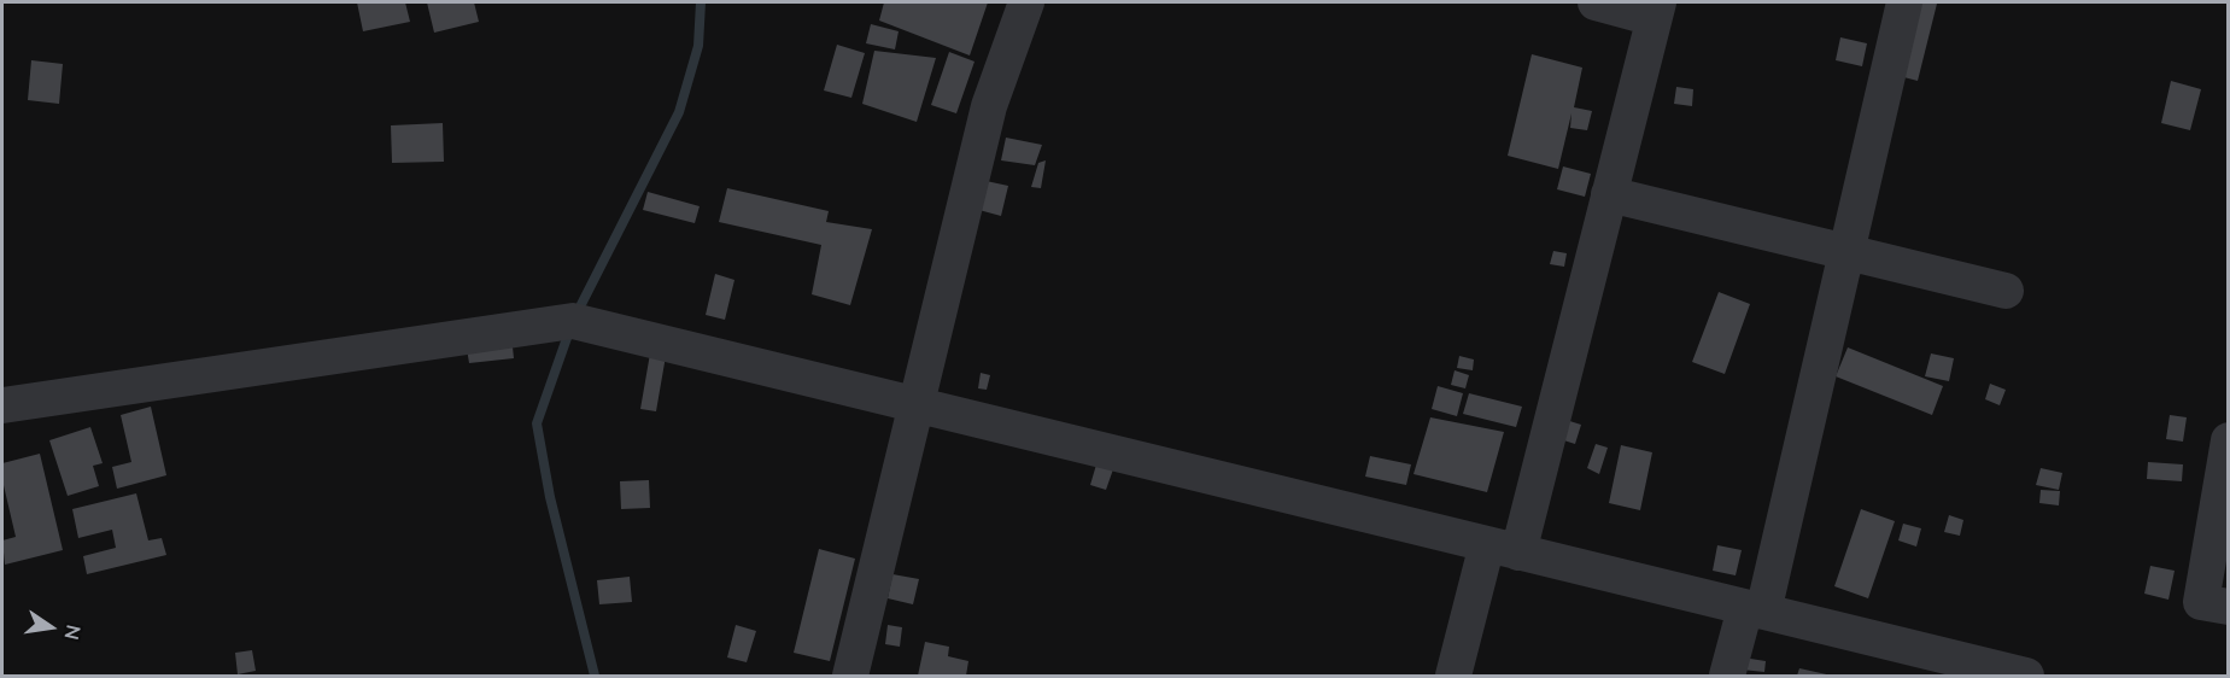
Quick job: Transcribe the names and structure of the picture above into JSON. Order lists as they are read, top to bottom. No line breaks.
{"north":"right"}
